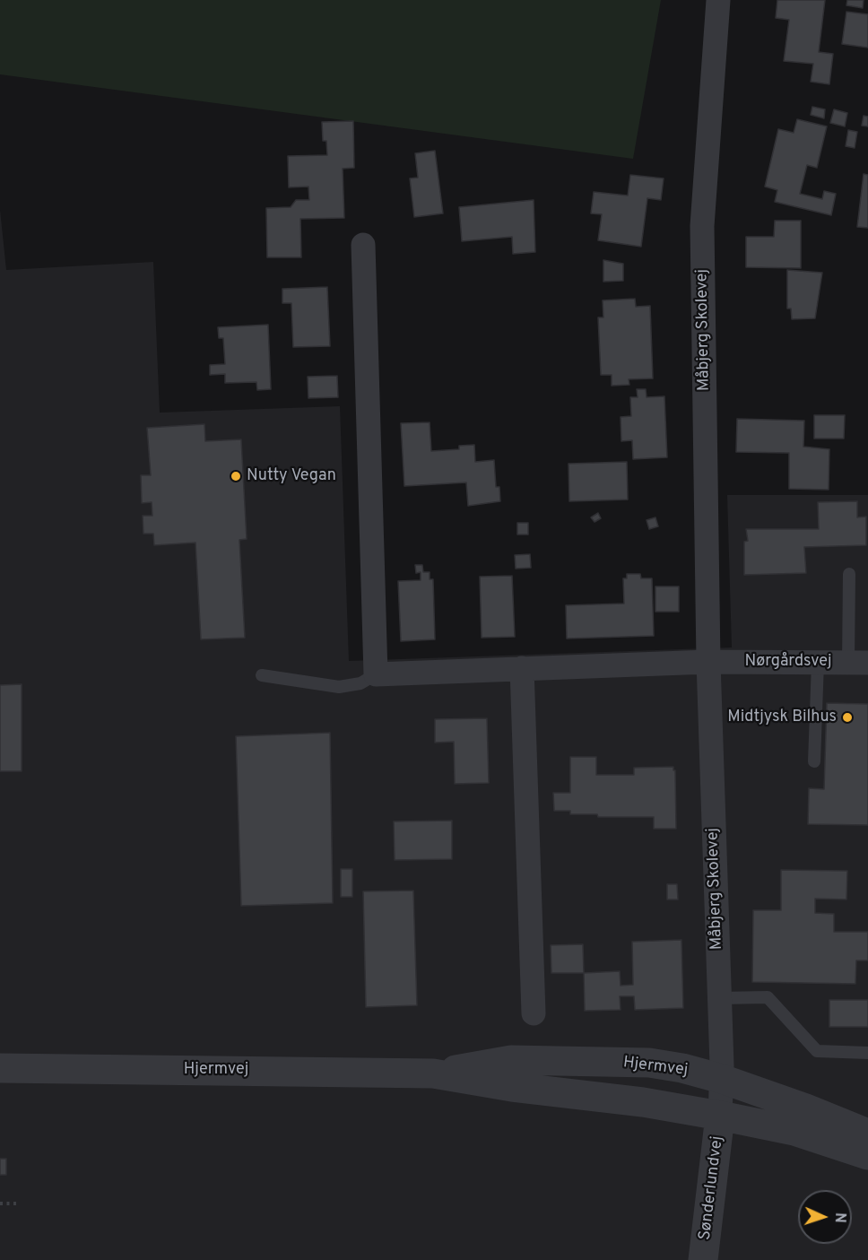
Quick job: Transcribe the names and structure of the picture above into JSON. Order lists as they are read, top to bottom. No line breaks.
{"streets":{"street":["Måbjerg Skolevej","Nørgårdsvej","Hjermvej","Sønderlundvej"]},"crossings":[["Måbjerg Skolevej","Nørgårdsvej"],["Måbjerg Skolevej","Hjermvej"],["Måbjerg Skolevej","Sønderlundvej"],["Hjermvej","Sønderlundvej"]],"places":["Nutty Vegan","Midtjysk Bilhus"],"north":"right"}
